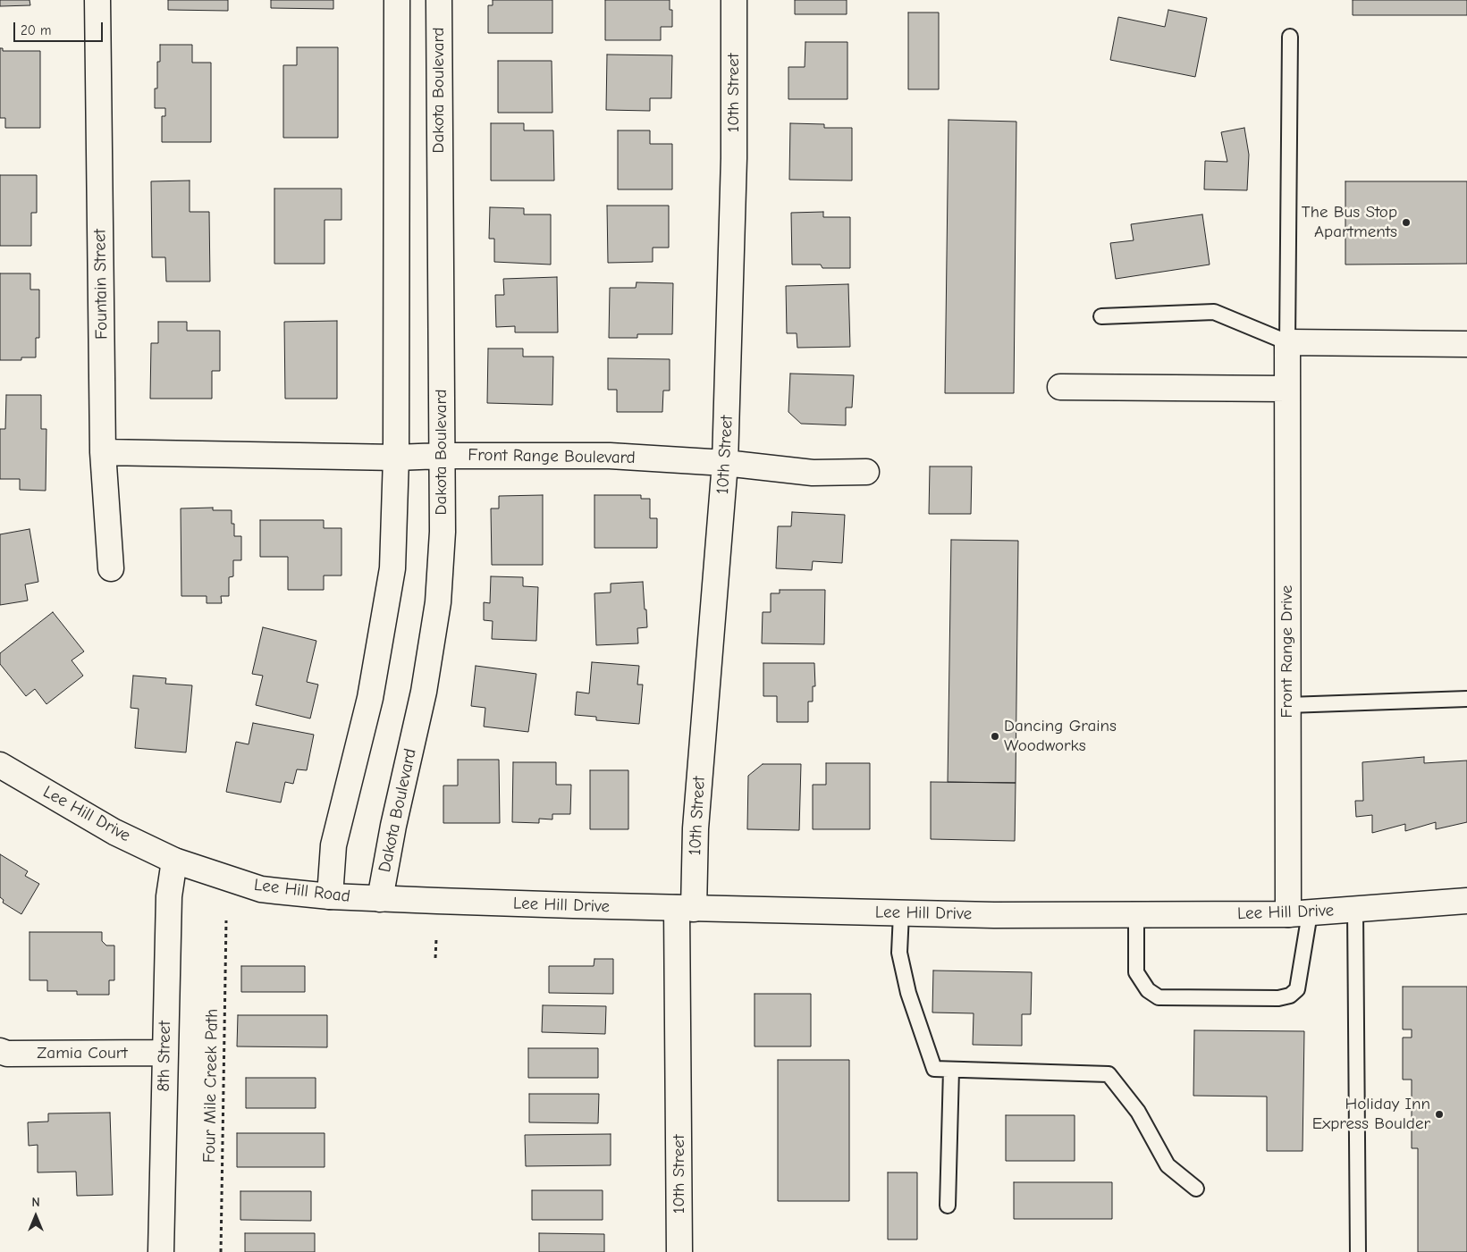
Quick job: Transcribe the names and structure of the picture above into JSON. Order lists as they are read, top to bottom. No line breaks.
{"streets":{"street":["Dakota Boulevard","10th Street","Fountain Street","Front Range Boulevard","Front Range Drive","Lee Hill Drive","Lee Hill Road","Zamia Court","8th Street"],"path":["Four Mile Creek Path"]},"crossings":[["Dakota Boulevard","Front Range Boulevard"],["Dakota Boulevard","Lee Hill Drive"],["Dakota Boulevard","Lee Hill Road"],["10th Street","Front Range Boulevard"],["10th Street","Lee Hill Drive"],["Fountain Street","Front Range Boulevard"],["Front Range Drive","Lee Hill Drive"],["Lee Hill Drive","Lee Hill Road"],["Lee Hill Drive","8th Street"],["Lee Hill Road","8th Street"],["Zamia Court","8th Street"]],"places":["The Bus Stop Apartments","Dancing Grains Woodworks","Holiday Inn Express Boulder"],"scale_bar":"20 m","north":"top"}
